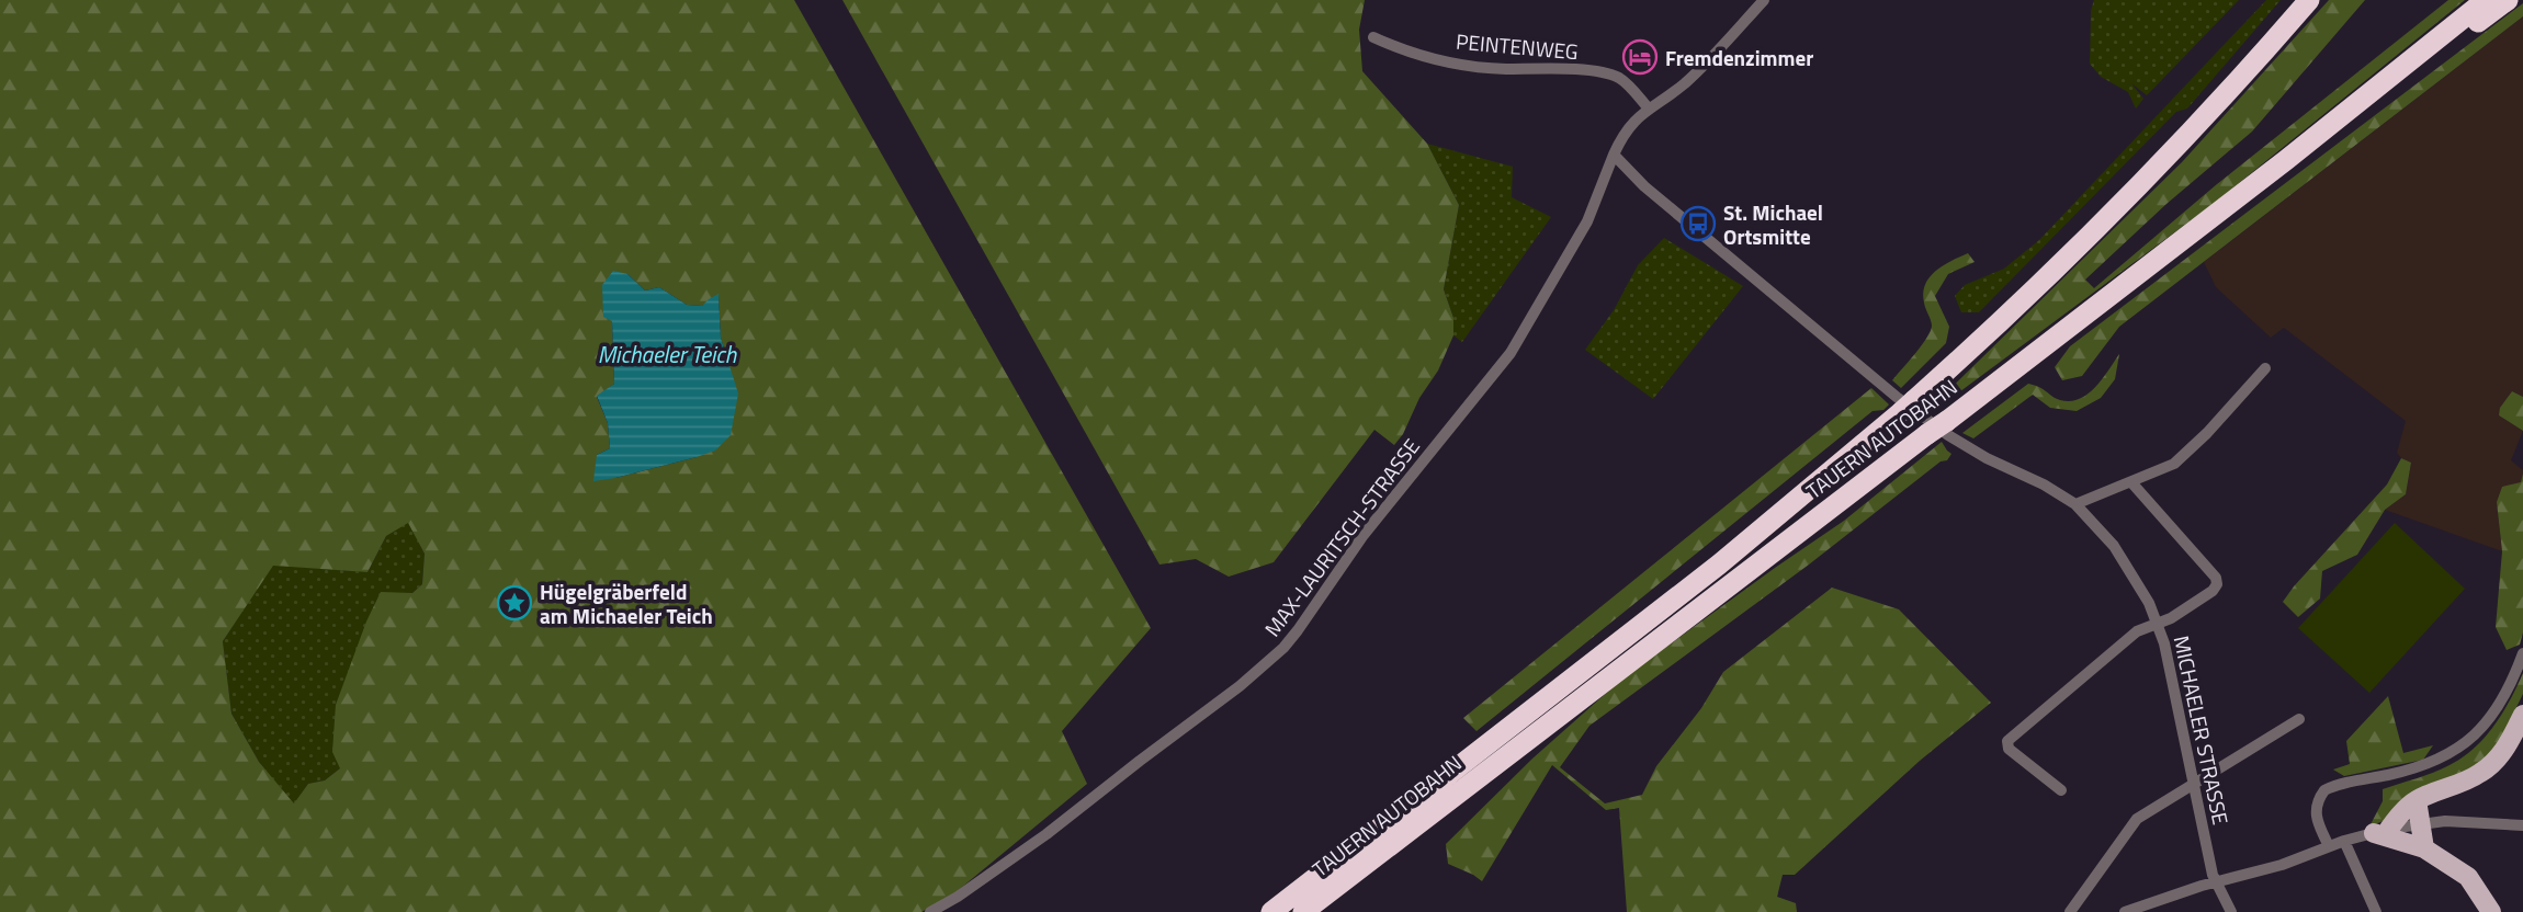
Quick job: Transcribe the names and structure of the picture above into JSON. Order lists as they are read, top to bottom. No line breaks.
{"streets":{"highway":["TAUERN AUTOBAHN"],"street":["PEINTENWEG","MAX-LAURITSCH-STRASSE","MICHAELER STRASSE"]},"crossings":[["MAX-LAURITSCH-STRASSE","MICHAELER STRASSE"]],"water":["Michaeler Teich"],"places":{"hotel":["Fremdenzimmer"],"bus stop":["St. Michael Ortsmitte"],"place":["Hügelgräberfeld am Michaeler Teich"]}}
